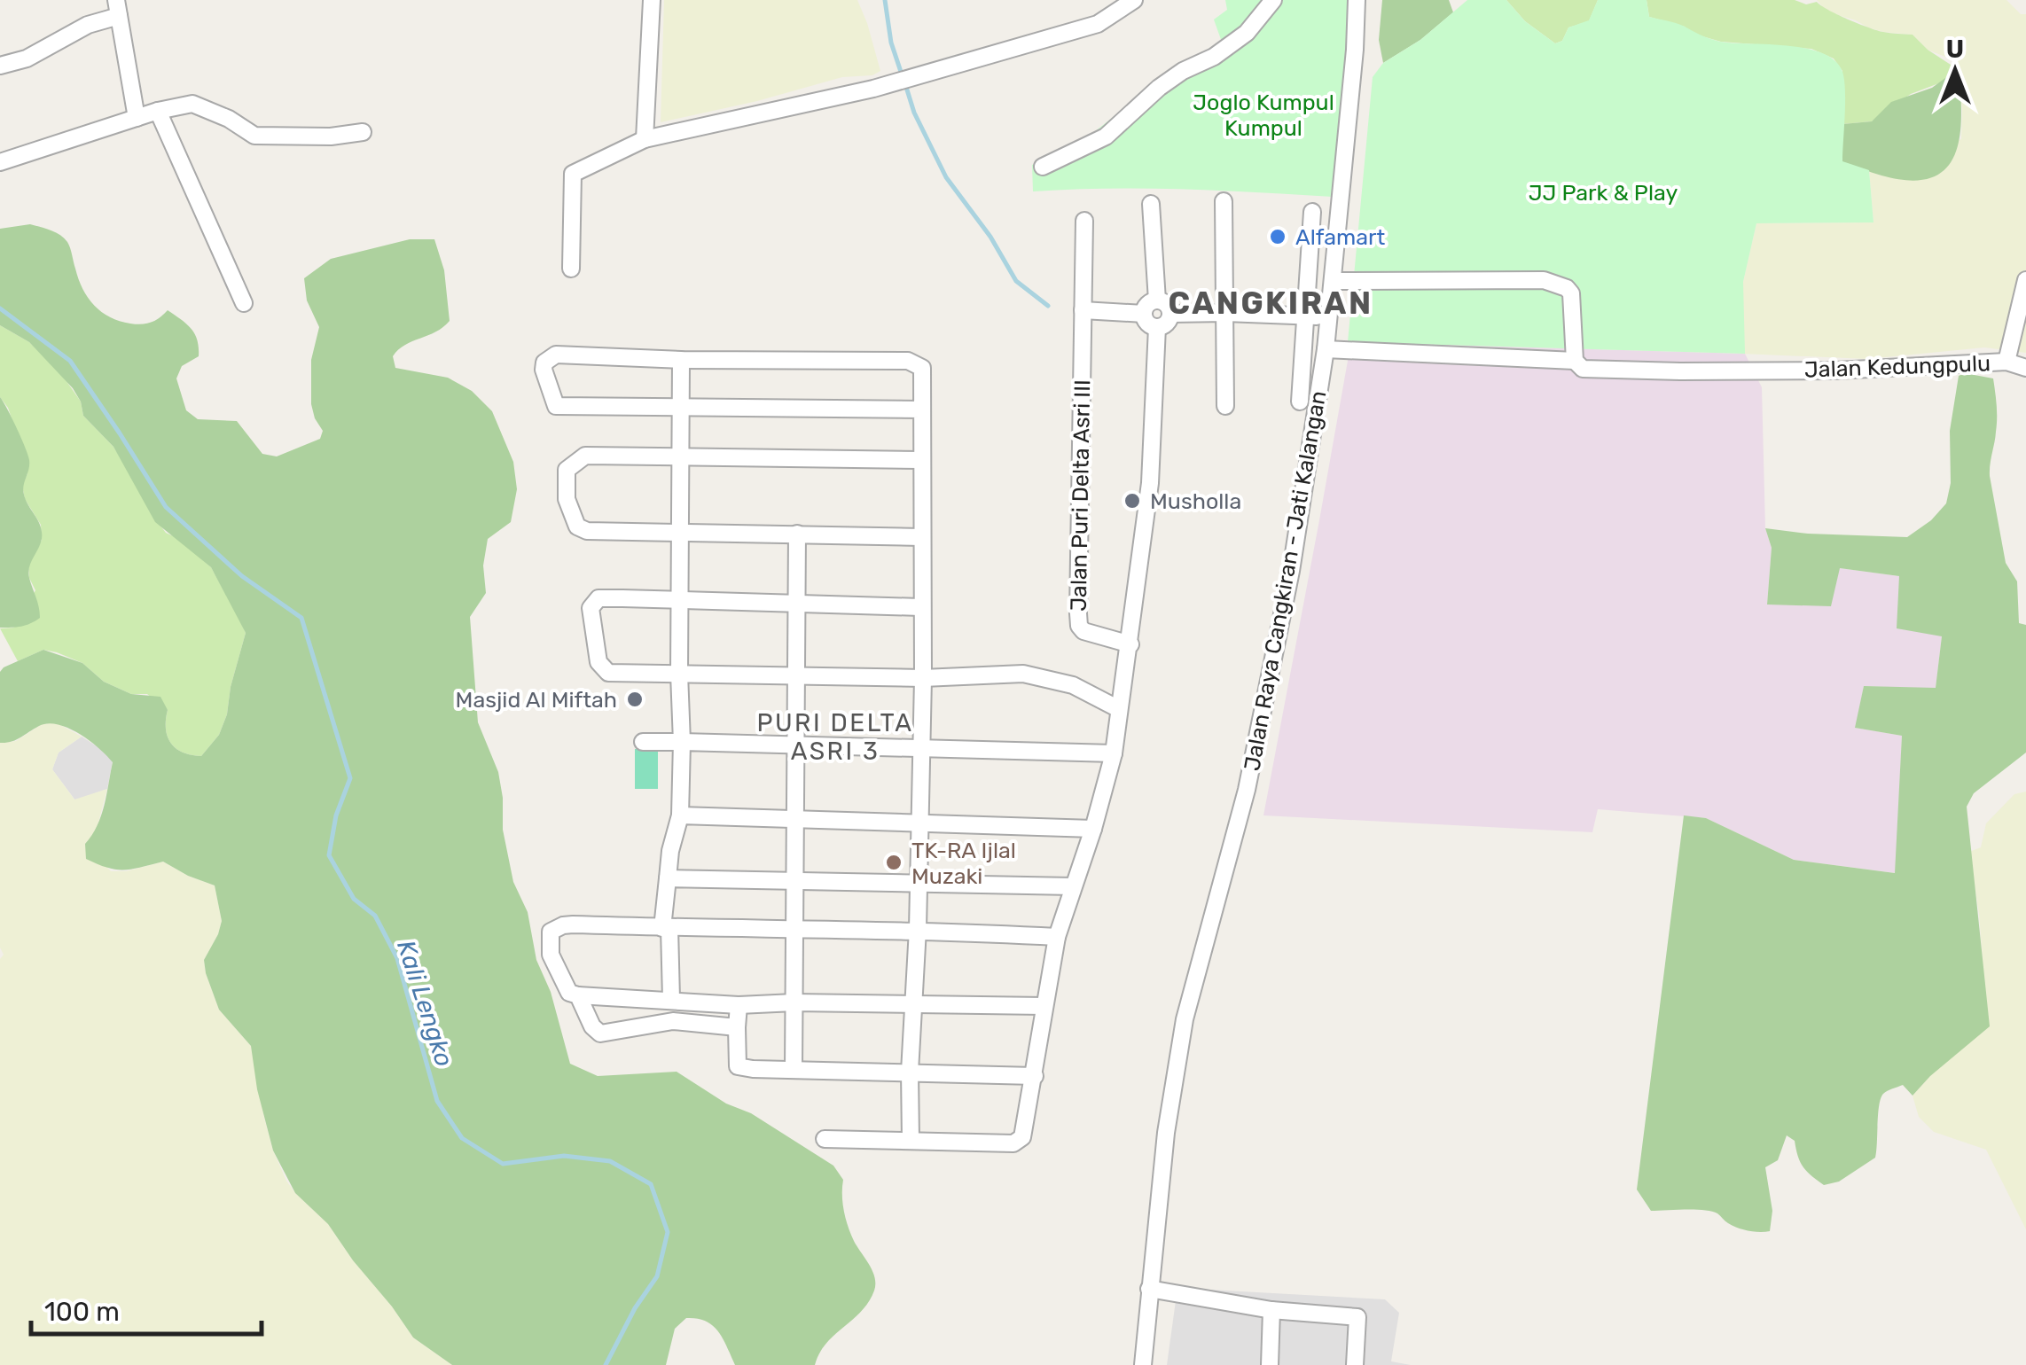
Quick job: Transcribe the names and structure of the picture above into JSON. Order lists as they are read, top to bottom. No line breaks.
{"streets":{"street":["Jalan Kedungpulu","Jalan Puri Delta Asri III","Jalan Raya Cangkiran - Jati Kalangan"]},"crossings":[["Jalan Kedungpulu","Jalan Raya Cangkiran - Jati Kalangan"]],"districts":["CANGKIRAN","PURI DELTA ASRI 3"],"water":["Kali Lengko"],"parks":["Joglo Kumpul Kumpul","JJ Park & Play"],"places":["Alfamart","Musholla","Masjid Al Miftah","TK-RA Ijlal Muzaki"],"scale_bar":"100 m","north":"top"}
